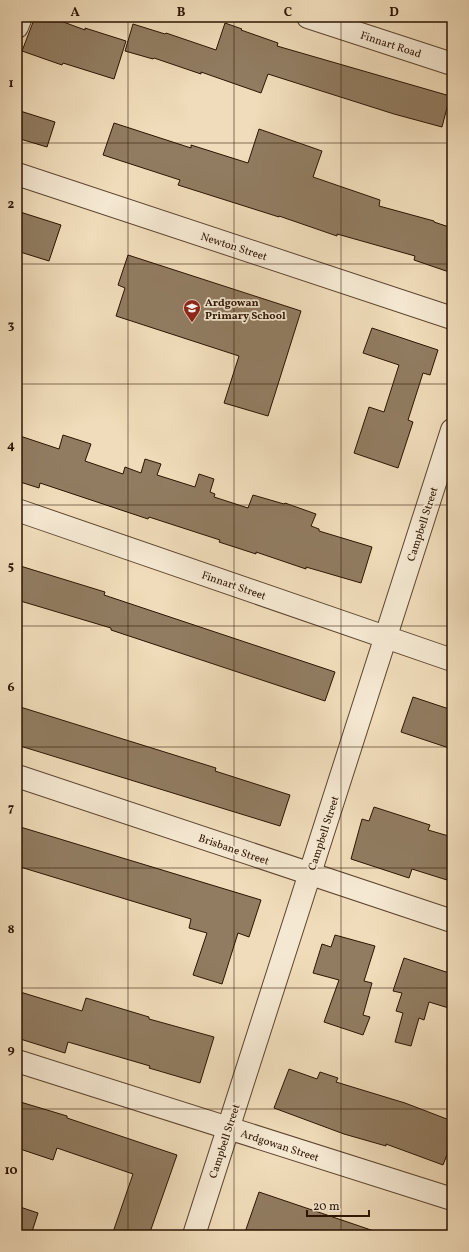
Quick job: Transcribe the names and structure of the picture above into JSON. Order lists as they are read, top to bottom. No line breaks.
{"streets":{"street":["Finnart Road","Newton Street","Campbell Street","Finnart Street","Brisbane Street","Ardgowan Street"]},"crossings":[["Campbell Street","Finnart Street"],["Campbell Street","Brisbane Street"],["Campbell Street","Ardgowan Street"]],"places":{"school or university":["Ardgowan Primary School"]},"scale_bar":"20 m","grid":{"columns":["A","B","C","D"],"rows":["1","2","3","4","5","6","7","8","9","10"]}}
